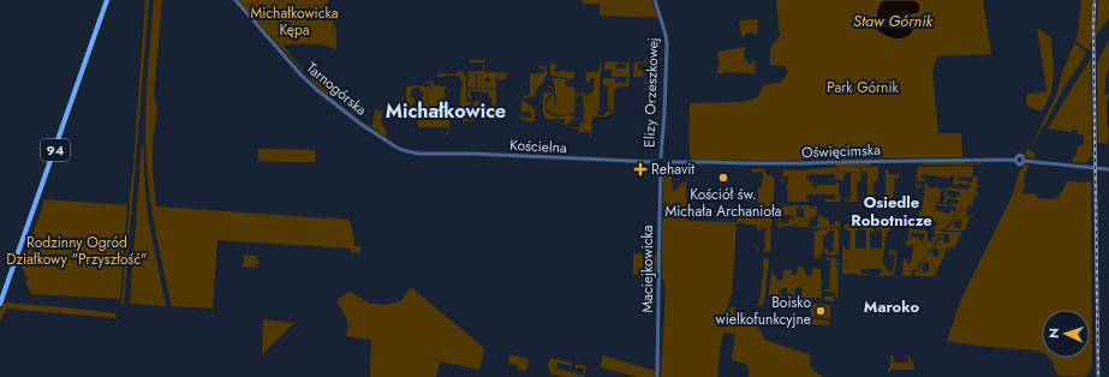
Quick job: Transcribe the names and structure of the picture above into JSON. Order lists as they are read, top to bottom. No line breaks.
{"streets":{"main road":["94"],"street":["Tarnogórska","Elizy Orzeszkowej","Kościelna","Oświęcimska","Maciejkowicka"]},"crossings":[["Tarnogórska","Kościelna"],["Elizy Orzeszkowej","Kościelna"],["Elizy Orzeszkowej","Oświęcimska"],["Elizy Orzeszkowej","Maciejkowicka"],["Kościelna","Oświęcimska"],["Kościelna","Maciejkowicka"],["Oświęcimska","Maciejkowicka"]],"districts":["Michałkowice","Osiedle Robotnicze","Maroko"],"water":["Staw Górnik"],"parks":["Michałkowicka Kępa","Park Górnik","Rodzinny Ogród Działkowy \"Przyszłość\""],"places":{"health":["Rehavit"],"other":["Kościół św. Michała Archanioła","Boisko wielkofunkcyjne"]},"north":"left"}
